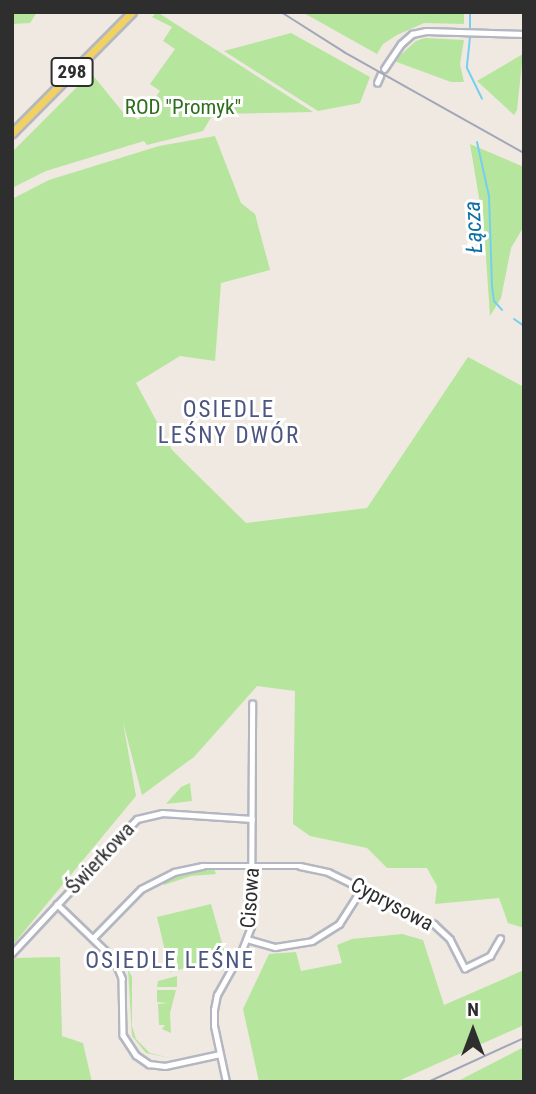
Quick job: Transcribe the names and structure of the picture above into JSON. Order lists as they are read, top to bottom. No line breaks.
{"streets":{"main road":["298"],"street":["Świerkowa","Cisowa","Cyprysowa"]},"crossings":[["Świerkowa","Cisowa"],["Cisowa","Cyprysowa"]],"districts":["OSIEDLE LEŚNY DWÓR","OSIEDLE LEŚNE"],"water":["Łącza"],"parks":["ROD \"Promyk\""],"north":"top"}
